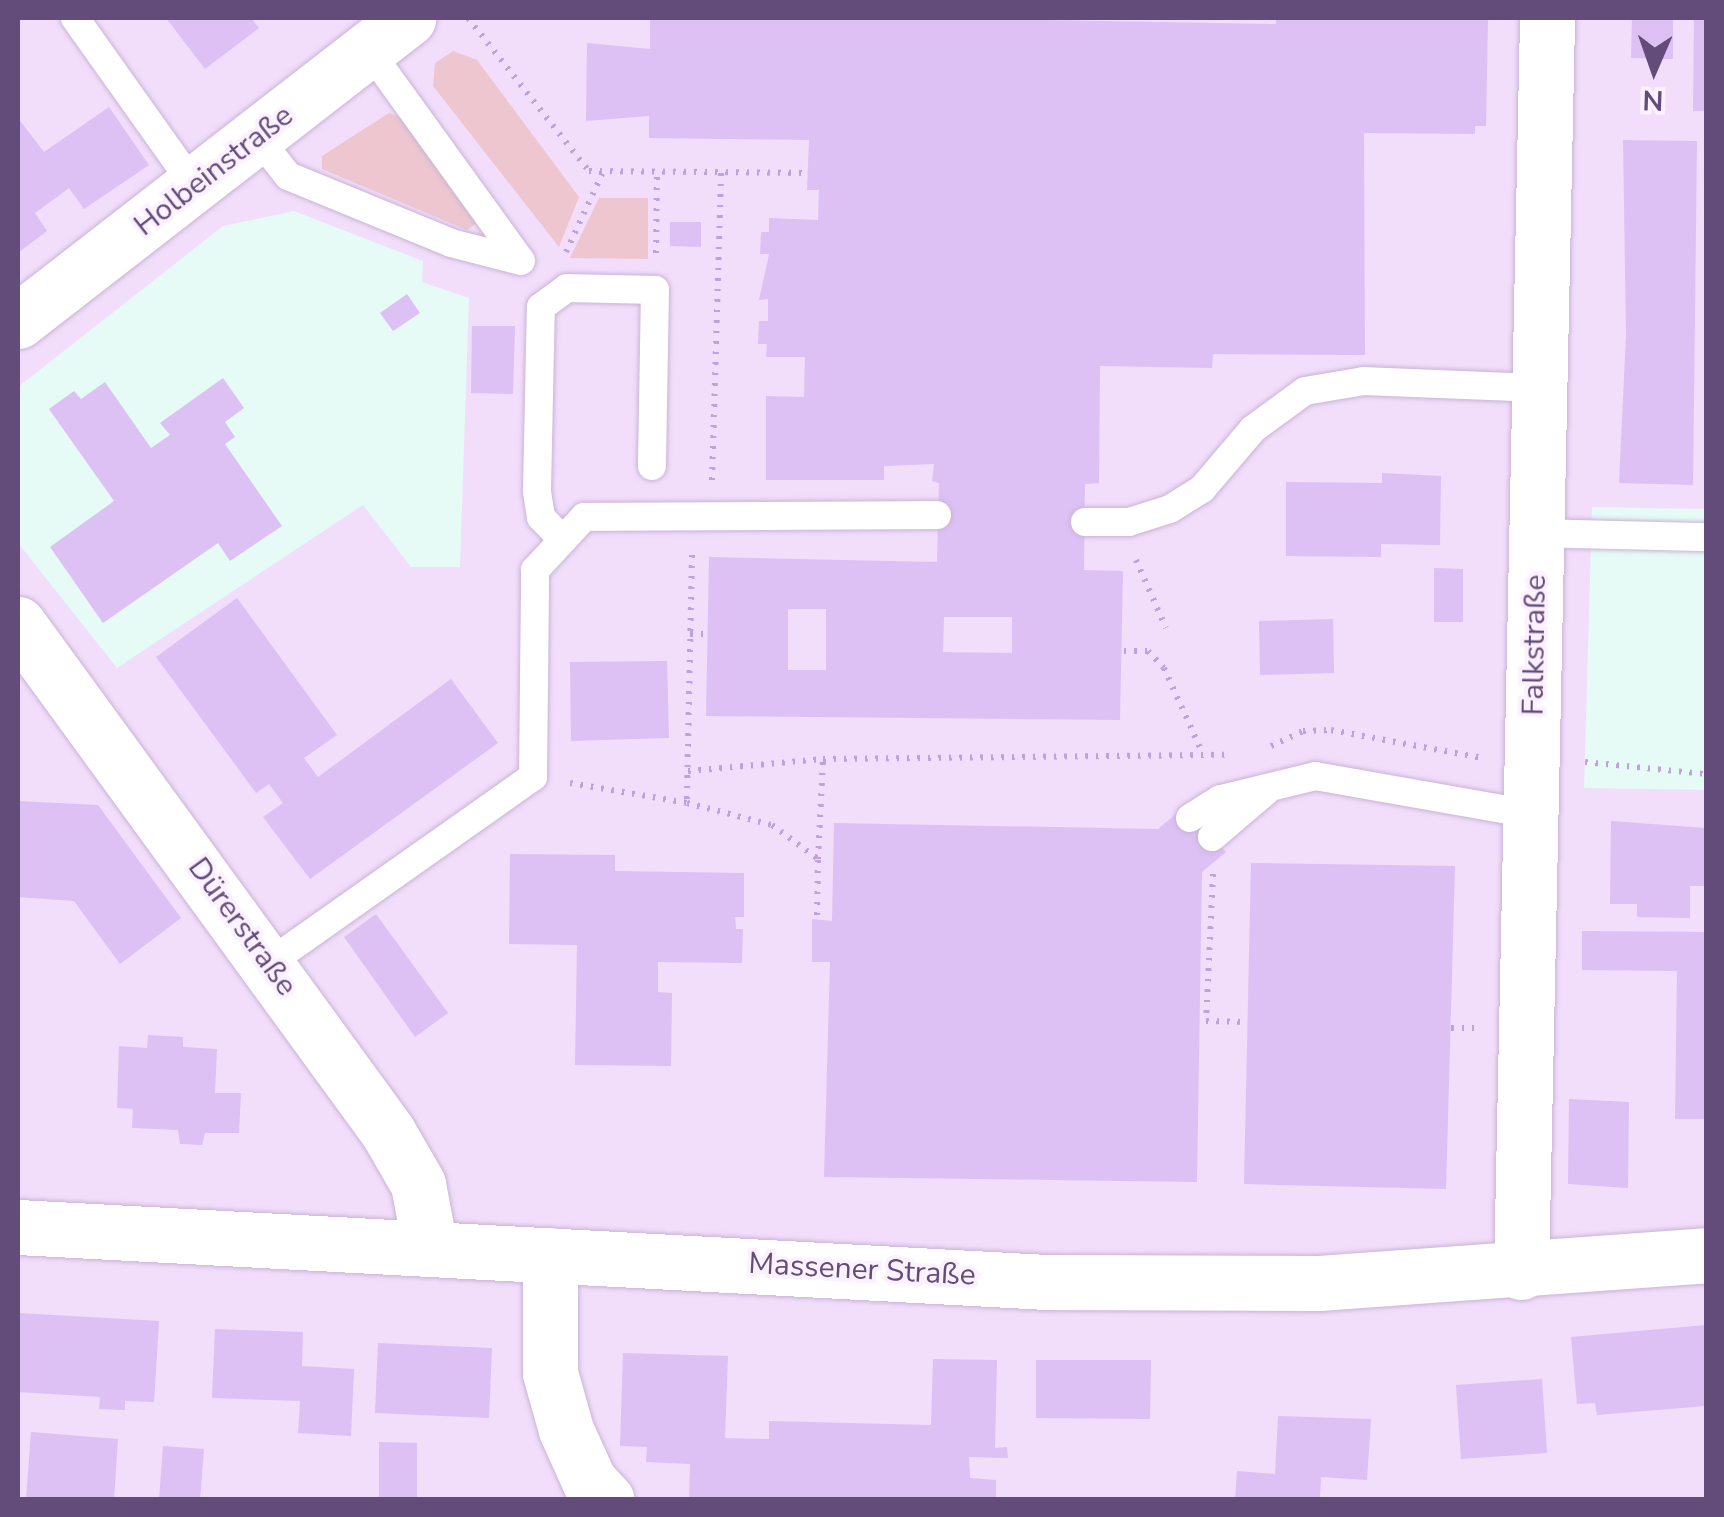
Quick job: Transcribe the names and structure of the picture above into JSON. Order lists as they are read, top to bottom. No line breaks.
{"streets":{"street":["Holbeinstraße","Falkstraße","Dürerstraße","Massener Straße"]},"crossings":[["Falkstraße","Massener Straße"],["Dürerstraße","Massener Straße"]],"north":"bottom"}
